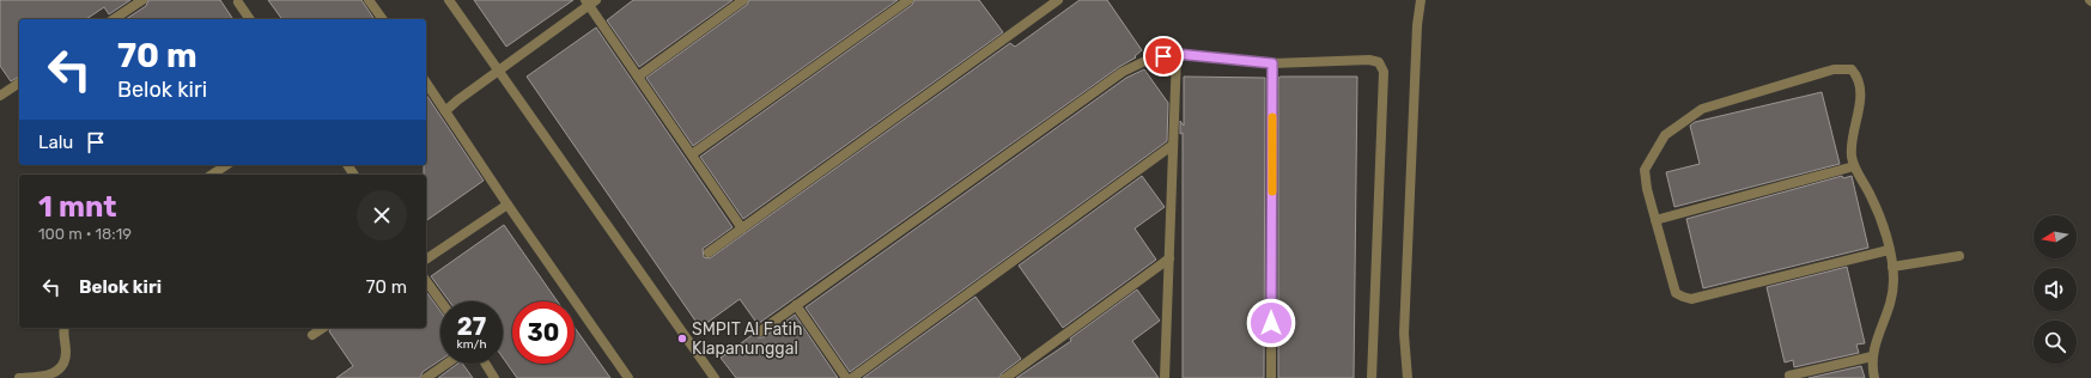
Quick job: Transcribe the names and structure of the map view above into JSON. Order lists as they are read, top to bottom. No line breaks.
{"places":["SMPIT Al Fatih Klapanunggal"],"north":"left","page":{"turn":["70 m","Belok kiri"],"then":"Lalu","heading":["1 mnt","100 m · 18:19"],"list":[{"name":"Belok kiri","value":"70 m"}],"speed":"27 km/h","limit":"30"}}
